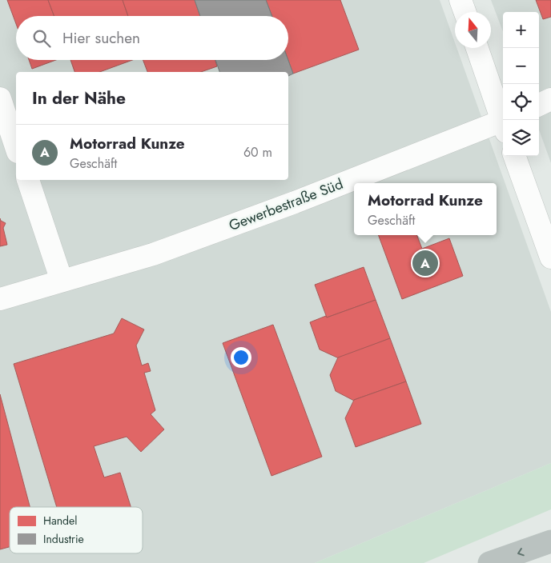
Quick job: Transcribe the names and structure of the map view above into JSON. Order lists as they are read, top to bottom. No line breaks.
{"streets":{"street":["Gewerbestraße Süd"]},"legend":["Handel","Industrie"],"north":"top","page":{"map_buttons":["+","−"],"search":"Hier suchen","heading":"In der Nähe","list":[{"mark":"A","name":"Motorrad Kunze","note":"Geschäft","value":"60 m"}],"popup":["Motorrad Kunze","Geschäft"],"pins":"A"}}
